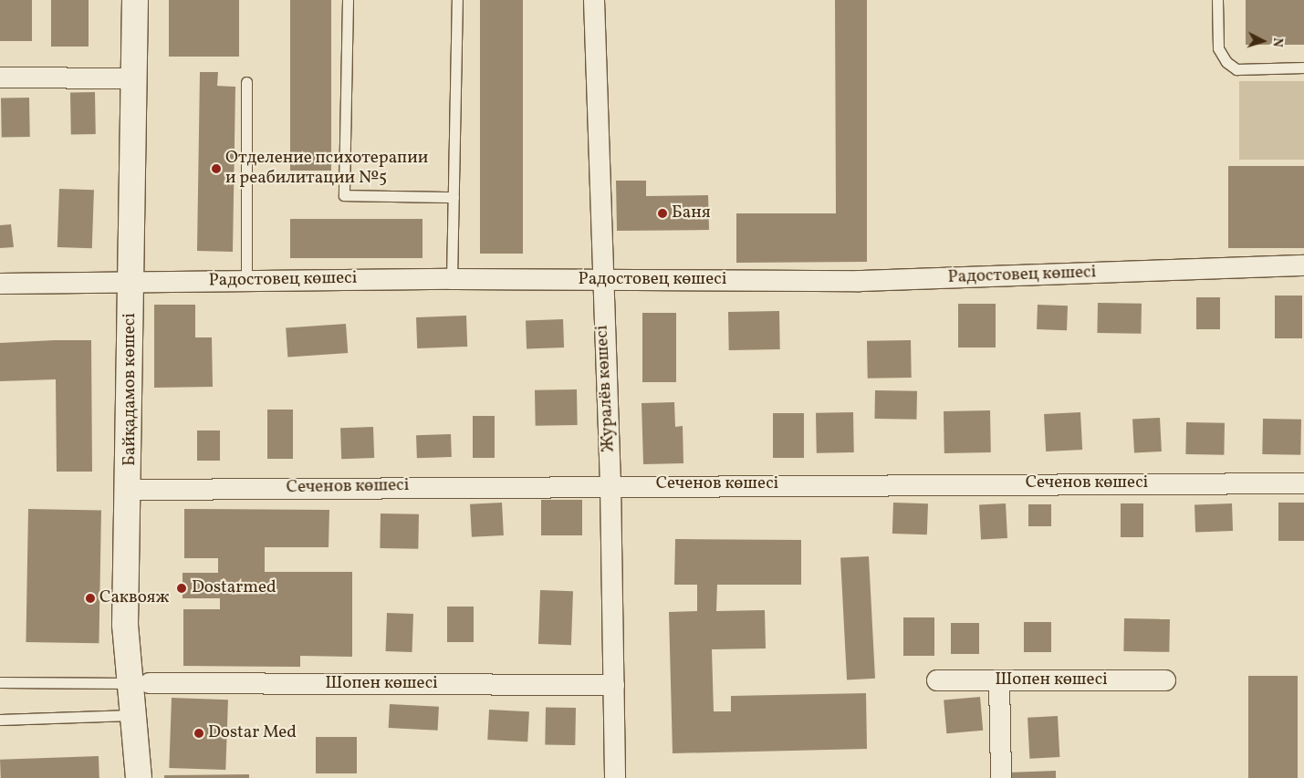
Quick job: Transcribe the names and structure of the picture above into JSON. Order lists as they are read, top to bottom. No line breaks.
{"streets":{"street":["Радостовец көшесі","Журалёв көшесі","Байқадамов көшесі","Сеченов көшесі","Шопен көшесі"]},"crossings":[["Радостовец көшесі","Журалёв көшесі"],["Радостовец көшесі","Байқадамов көшесі"],["Журалёв көшесі","Сеченов көшесі"],["Журалёв көшесі","Шопен көшесі"],["Байқадамов көшесі","Сеченов көшесі"],["Байқадамов көшесі","Шопен көшесі"]],"places":["Отделение психотерапии и реабилитации №5","Баня","Dostarmed","Саквояж","Dostar Med"],"north":"right"}
